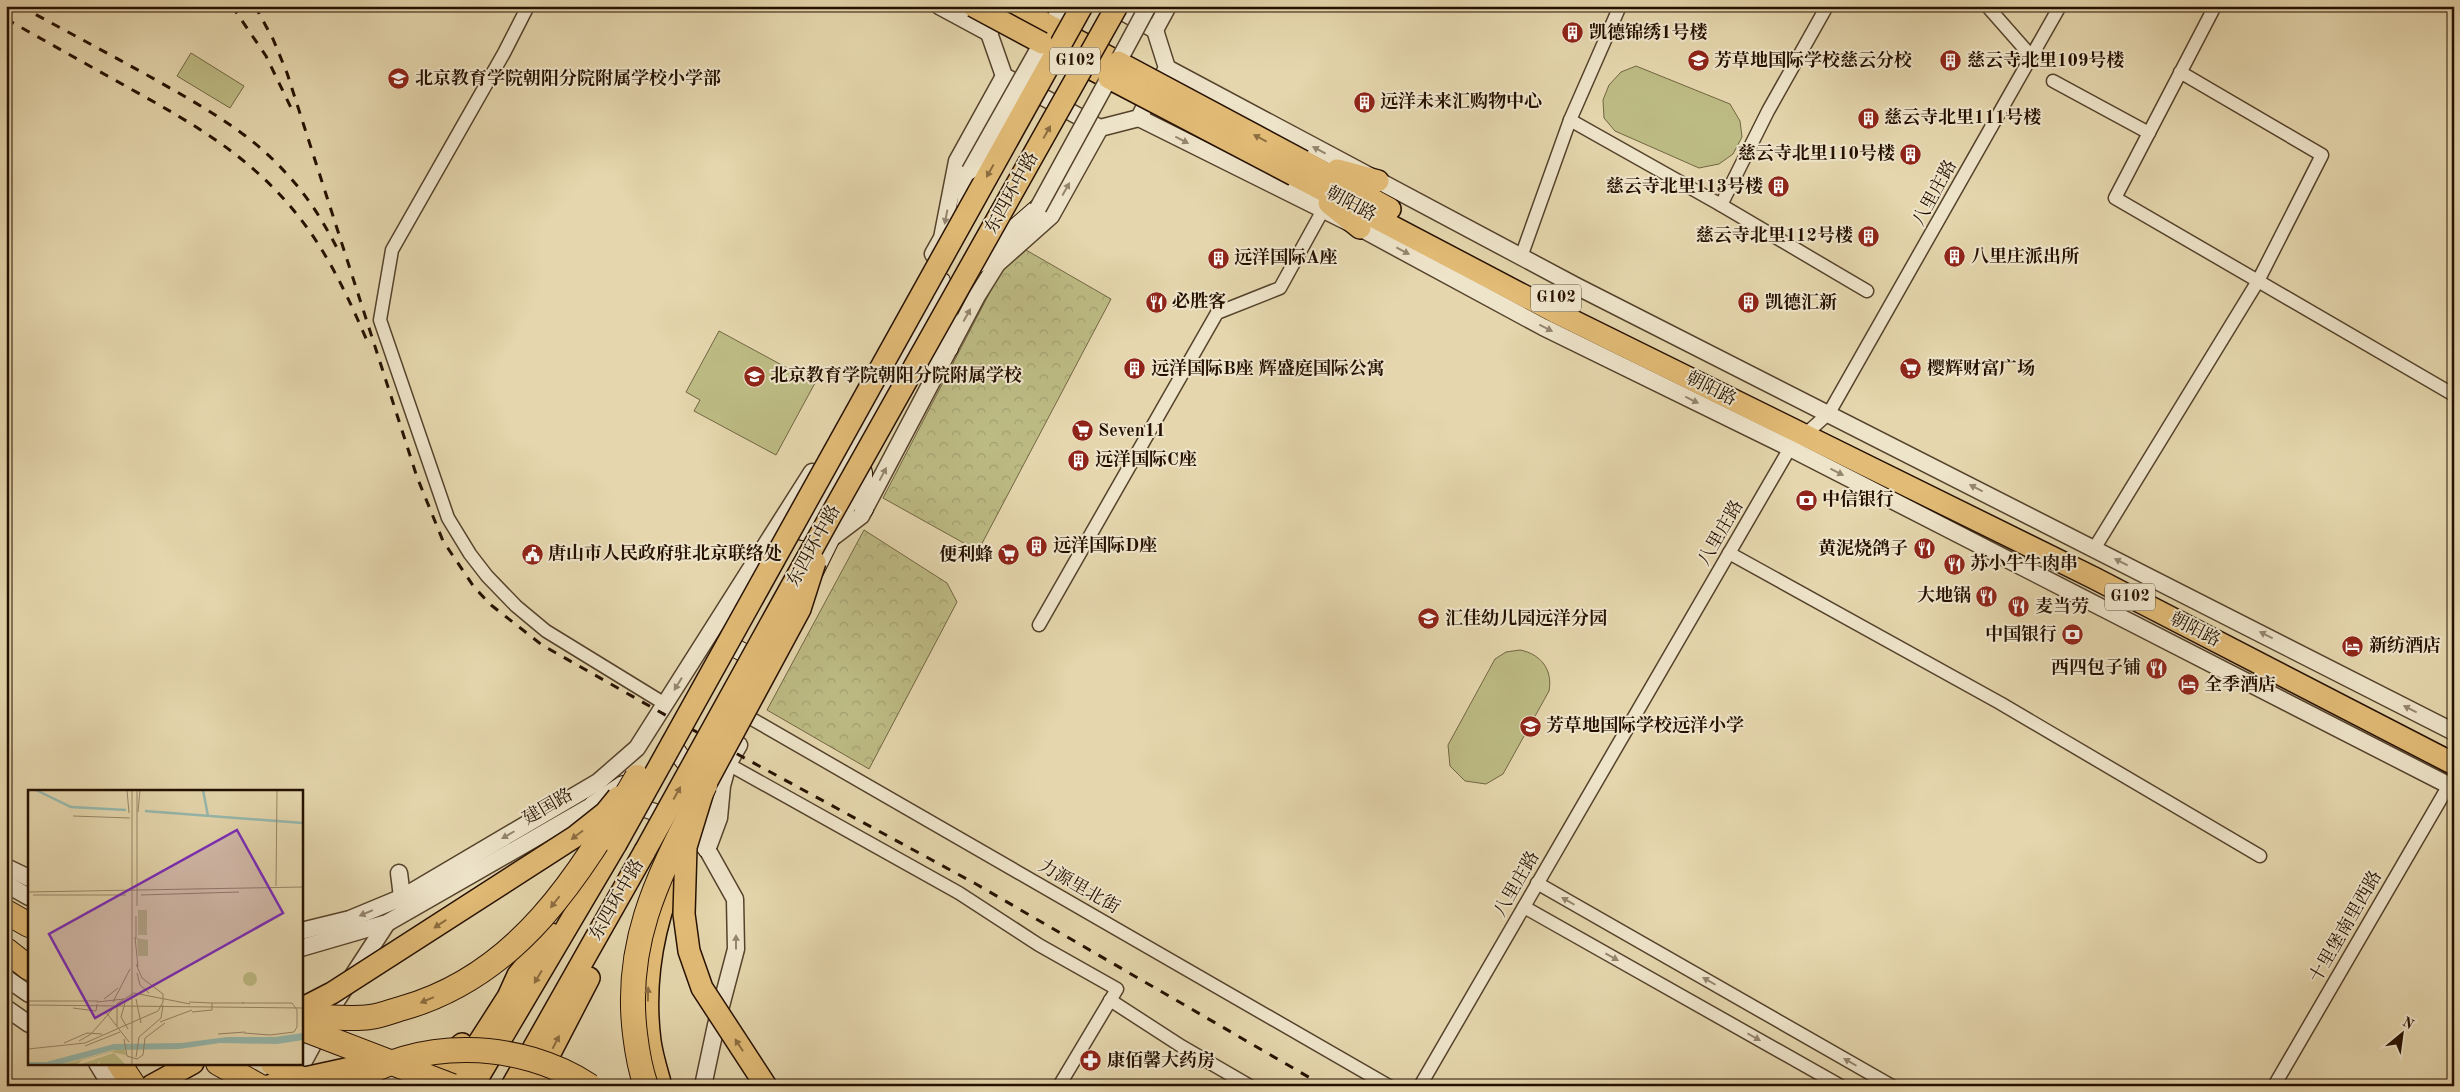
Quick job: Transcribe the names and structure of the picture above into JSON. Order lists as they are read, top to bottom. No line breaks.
{"streets":{"highway":["G102","东四环中路","朝阳路"],"street":["八里庄路","建国路","力源里北街","十里堡南里西路"]},"crossings":[["东四环中路","朝阳路"],["东四环中路","建国路"],["东四环中路","力源里北街"],["八里庄路","朝阳路"],["朝阳路","十里堡南里西路"]],"places":{"building":["凯德锦绣1号楼","慈云寺北里109号楼","远洋未来汇购物中心","慈云寺北里111号楼","慈云寺北里110号楼","慈云寺北里113号楼","慈云寺北里112号楼","八里庄派出所","远洋国际A座","凯德汇新","远洋国际B座 辉盛庭国际公寓","远洋国际C座","远洋国际D座"],"school or university":["芳草地国际学校慈云分校","北京教育学院朝阳分院附属学校小学部","北京教育学院朝阳分院附属学校","汇佳幼儿园远洋分园","芳草地国际学校远洋小学"],"restaurant":["必胜客","黄泥烧鸽子","苏小牛牛肉串","大地锅","麦当劳","西四包子铺"],"supermarket":["樱辉财富广场","Seven11","便利蜂"],"bank":["中信银行","中国银行"],"public building":["唐山市人民政府驻北京联络处"],"hotel":["新纺酒店","全季酒店"],"pharmacy":["康佰馨大药房"]},"north":"top right"}
